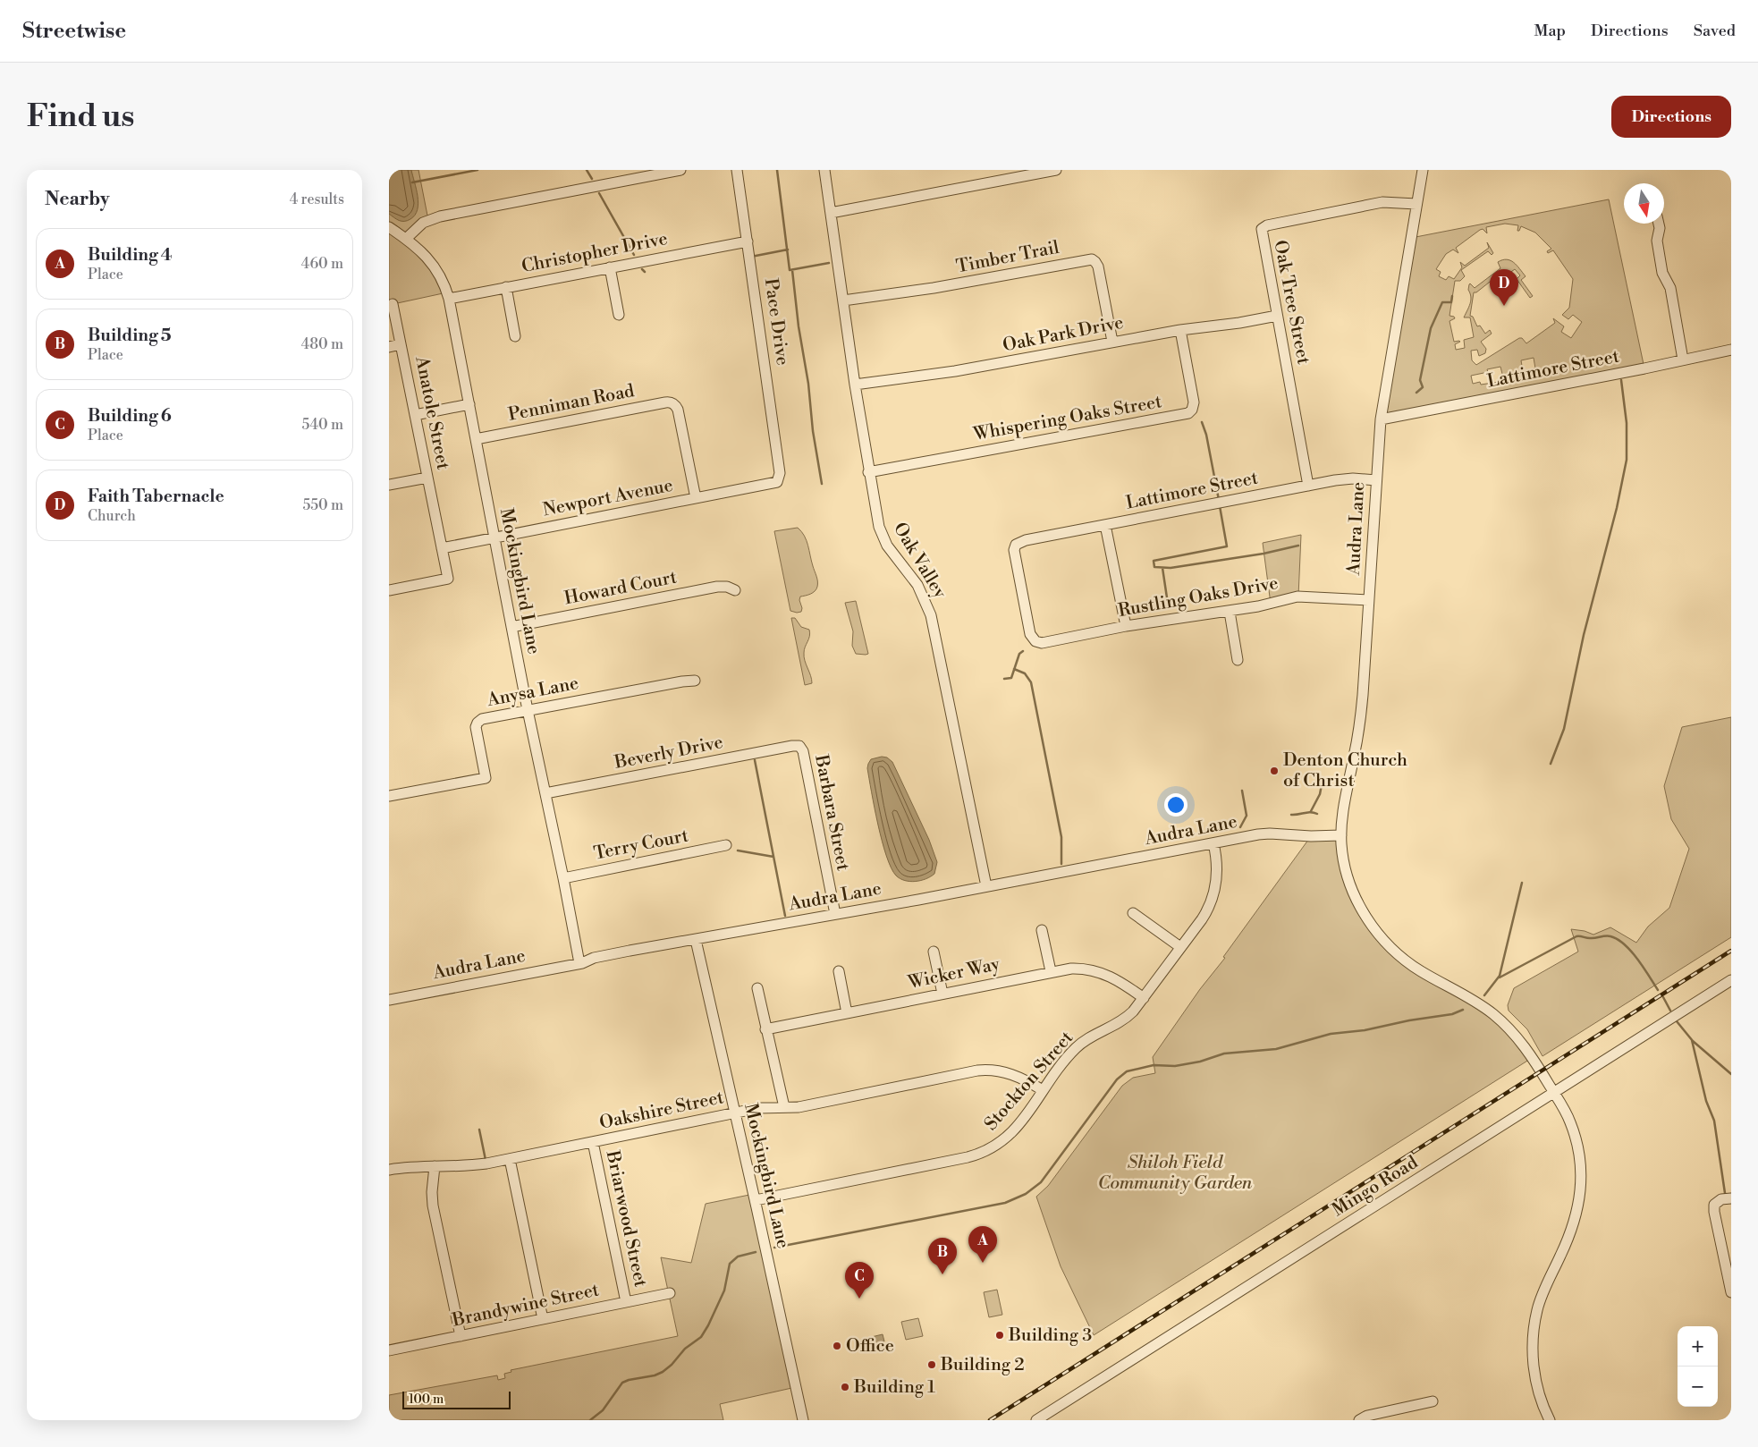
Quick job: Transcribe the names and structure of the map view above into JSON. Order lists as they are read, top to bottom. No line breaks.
{"streets":{"street":["Christopher Drive","Timber Trail","Oak Tree Street","Pace Drive","Oak Park Drive","Lattimore Street","Penniman Road","Anatole Street","Whispering Oaks Street","Newport Avenue","Audra Lane","Oak Valley","Mockingbird Lane","Howard Court","Rustling Oaks Drive","Anysa Lane","Beverly Drive","Barbara Street","Terry Court","Wicker Way","Stockton Street","Oakshire Street","Mingo Road","Briarwood Street","Brandywine Street"]},"crossings":[["Christopher Drive","Pace Drive"],["Christopher Drive","Mockingbird Lane"],["Timber Trail","Oak Park Drive"],["Timber Trail","Oak Valley"],["Oak Tree Street","Oak Park Drive"],["Oak Tree Street","Lattimore Street"],["Oak Tree Street","Audra Lane"],["Pace Drive","Newport Avenue"],["Oak Park Drive","Whispering Oaks Street"],["Oak Park Drive","Oak Valley"],["Lattimore Street","Audra Lane"],["Lattimore Street","Rustling Oaks Drive"],["Penniman Road","Newport Avenue"],["Penniman Road","Mockingbird Lane"],["Anatole Street","Newport Avenue"],["Whispering Oaks Street","Oak Valley"],["Newport Avenue","Mockingbird Lane"],["Audra Lane","Oak Valley"],["Audra Lane","Mockingbird Lane"],["Audra Lane","Rustling Oaks Drive"],["Audra Lane","Barbara Street"],["Audra Lane","Stockton Street"],["Mockingbird Lane","Howard Court"],["Mockingbird Lane","Anysa Lane"],["Mockingbird Lane","Beverly Drive"],["Mockingbird Lane","Terry Court"],["Mockingbird Lane","Stockton Street"],["Mockingbird Lane","Oakshire Street"],["Beverly Drive","Barbara Street"],["Wicker Way","Stockton Street"],["Stockton Street","Oakshire Street"],["Oakshire Street","Briarwood Street"],["Briarwood Street","Brandywine Street"]],"parks":["Shiloh Field Community Garden"],"places":["Denton Church of Christ","Building 3","Office","Building 2","Building 1"],"scale_bar":"100 m","north":"bottom","page":{"header":"Streetwise","nav":["Map","Directions","Saved"],"buttons":"Directions","title":"Find us","heading":["Nearby","4 results"],"list":[{"mark":"A","name":"Building 4","note":"Place","value":"460 m"},{"mark":"B","name":"Building 5","note":"Place","value":"480 m"},{"mark":"C","name":"Building 6","note":"Place","value":"540 m"},{"mark":"D","name":"Faith Tabernacle","note":"Church","value":"550 m"}],"pins":["D","A","B","C"],"map_buttons":["+","−"],"scale":"100 m"}}
